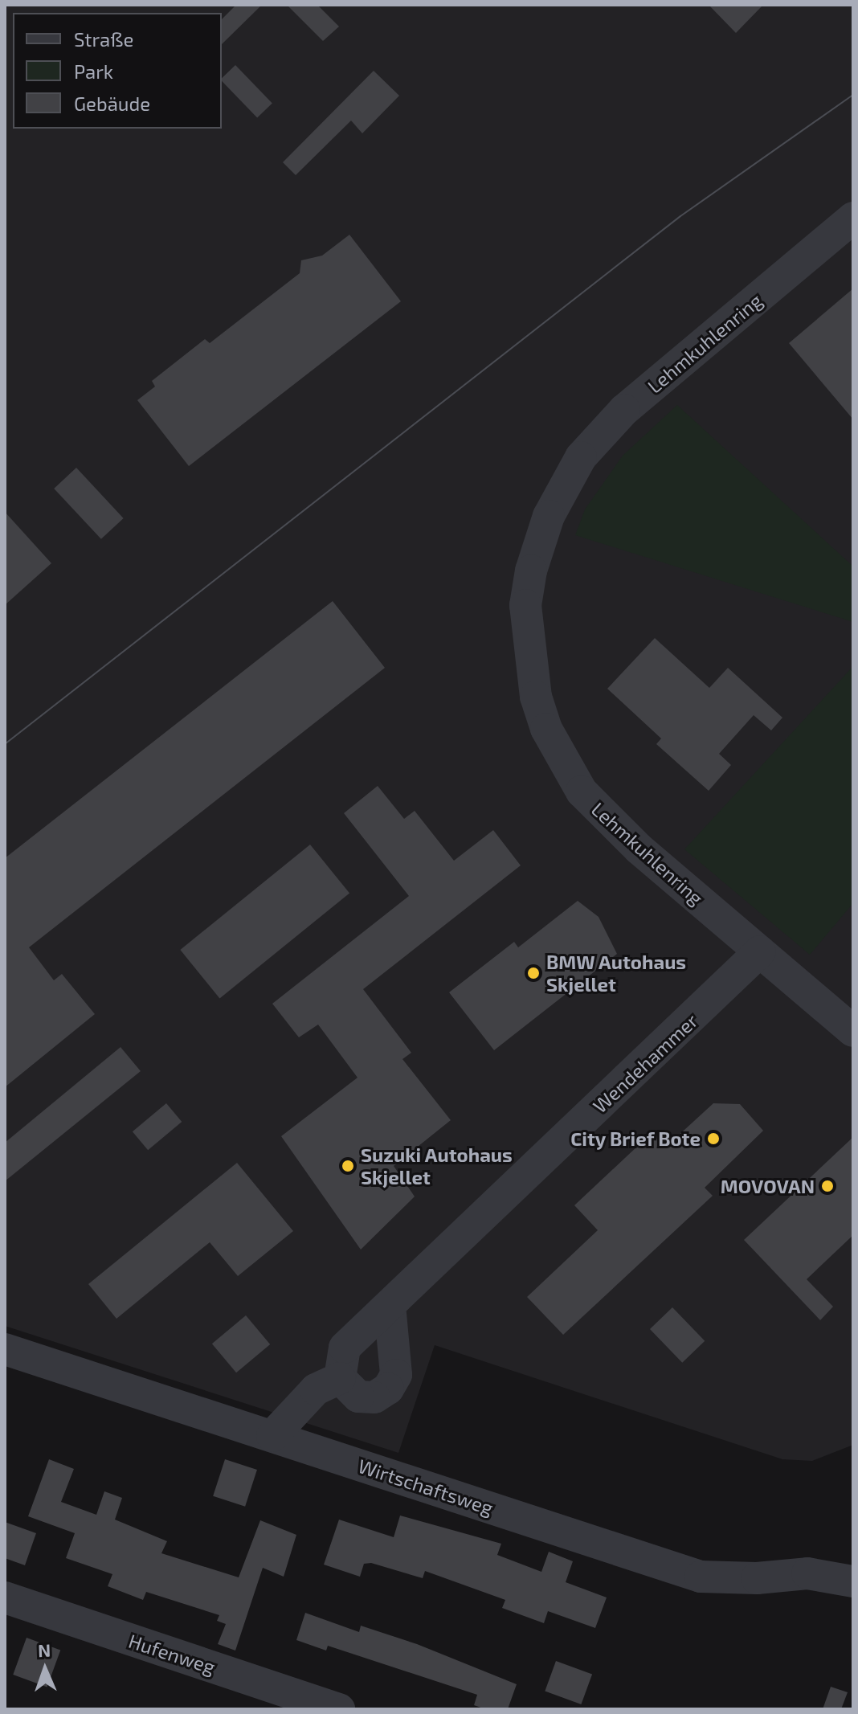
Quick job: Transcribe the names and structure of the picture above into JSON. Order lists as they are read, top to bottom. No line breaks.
{"streets":{"street":["Lehmkuhlenring","Wendehammer","Wirtschaftsweg","Hufenweg"]},"crossings":[["Lehmkuhlenring","Wendehammer"]],"places":["BMW Autohaus Skjellet","City Brief Bote","Suzuki Autohaus Skjellet","MOVOVAN"],"legend":["Straße","Park","Gebäude"],"north":"top"}
